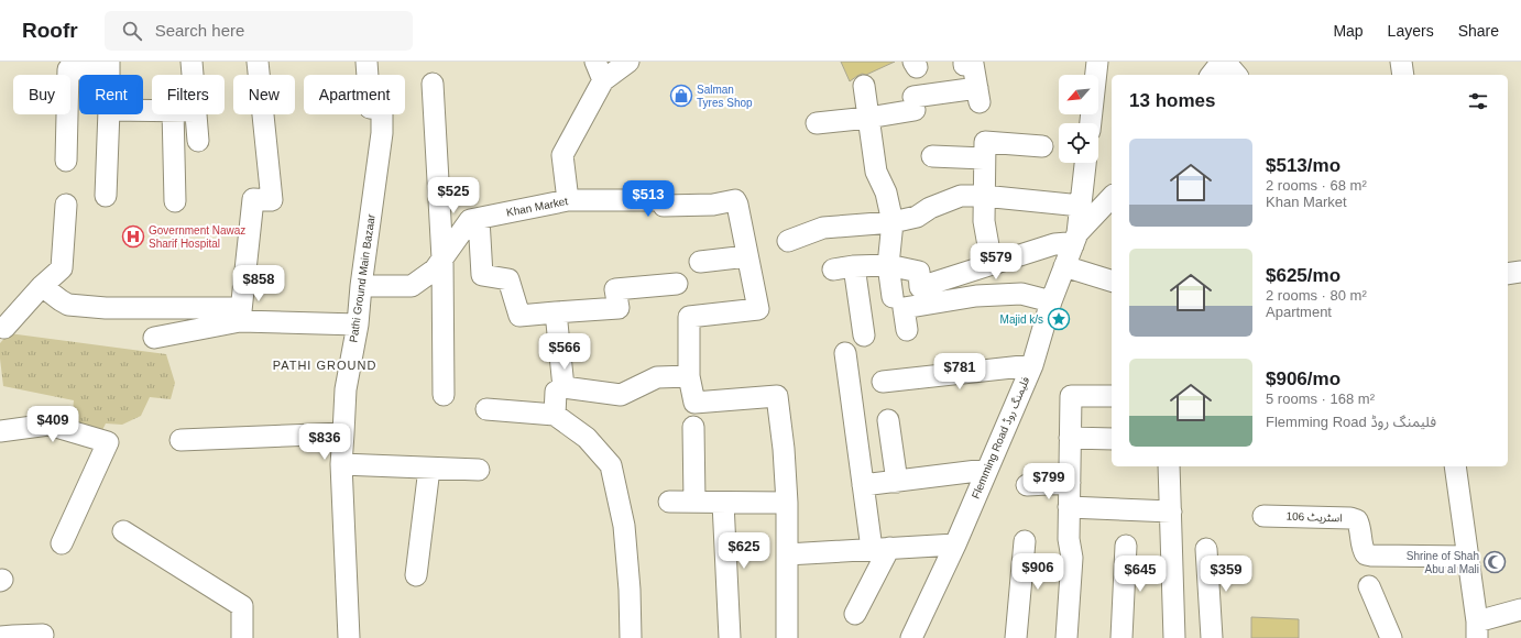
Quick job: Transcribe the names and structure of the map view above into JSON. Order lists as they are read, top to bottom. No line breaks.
{"streets":{"street":["Khan Market","Pathi Ground Main Bazaar","Flemming Road فلیمنگ روڈ","اسٹریٹ 106"]},"crossings":[["Khan Market","Pathi Ground Main Bazaar"]],"districts":["PATHI GROUND"],"places":{"shop":["Salman Tyres Shop"],"hospital":["Government Nawaz Sharif Hospital"],"place":["Majid k/s"],"mosque":["Shrine of Shah Abu al Mali"]},"north":"bottom left","page":{"header":"Roofr","search":"Search here","nav":["Map","Layers","Share"],"chip":["Buy","Rent","Filters","New","Apartment"],"heading":"13 homes","list":[{"name":"$513/mo","note":"2 rooms · 68 m² · Khan Market"},{"name":"$625/mo","note":"2 rooms · 80 m² · Apartment"},{"name":"$906/mo","note":"5 rooms · 168 m² · Flemming Road فلیمنگ روڈ"}],"price":["$525","$513","$579","$858","$566","$781","$409","$836","$799","$625","$906","$645","$359"]}}
